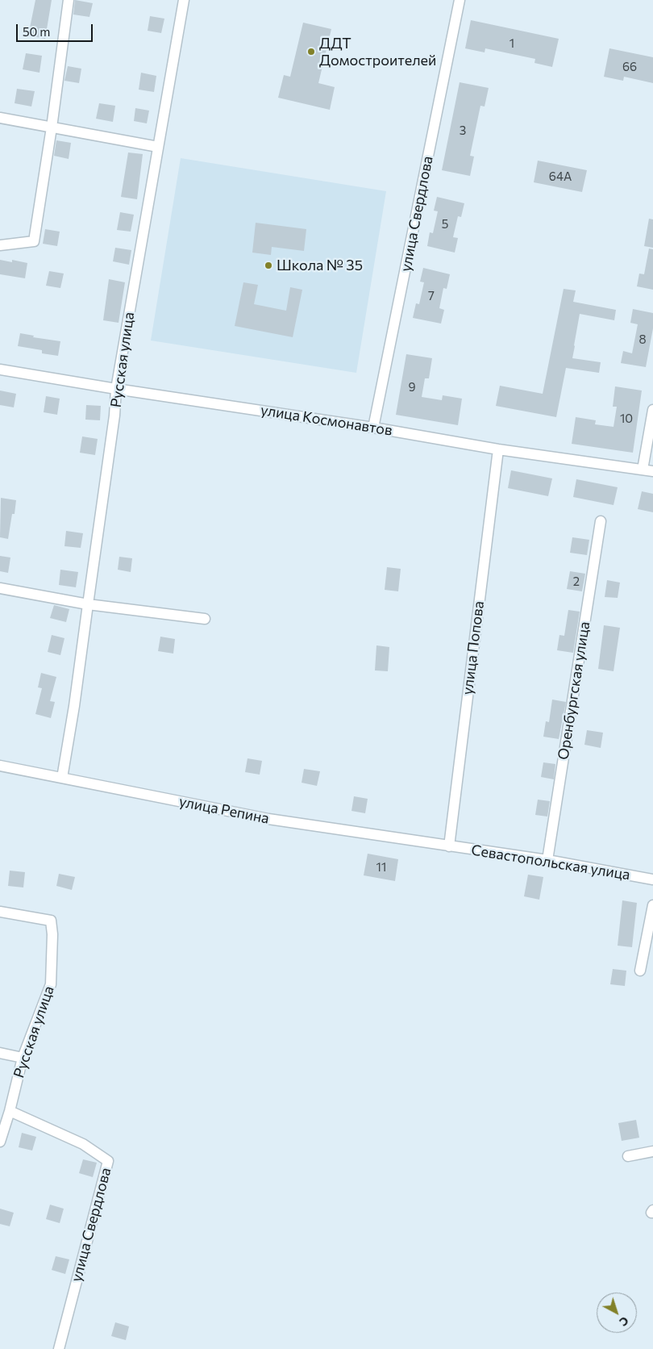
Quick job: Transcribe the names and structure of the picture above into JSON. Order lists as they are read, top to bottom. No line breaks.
{"streets":{"street":["улица Свердлова","Русская улица","улица Космонавтов","улица Попова","Оренбургская улица","улица Репина","Севастопольская улица"]},"crossings":[["улица Свердлова","Русская улица"],["улица Свердлова","улица Космонавтов"],["Русская улица","улица Космонавтов"],["Русская улица","улица Репина"],["улица Космонавтов","улица Попова"],["улица Попова","улица Репина"],["улица Попова","Севастопольская улица"],["Оренбургская улица","Севастопольская улица"],["улица Репина","Севастопольская улица"]],"places":["ДДТ Домостроителей","Школа № 35"],"house_numbers":["1","66","3","64А","5","7","8","9","10","2","11"],"scale_bar":"50 m","north":"bottom right"}
